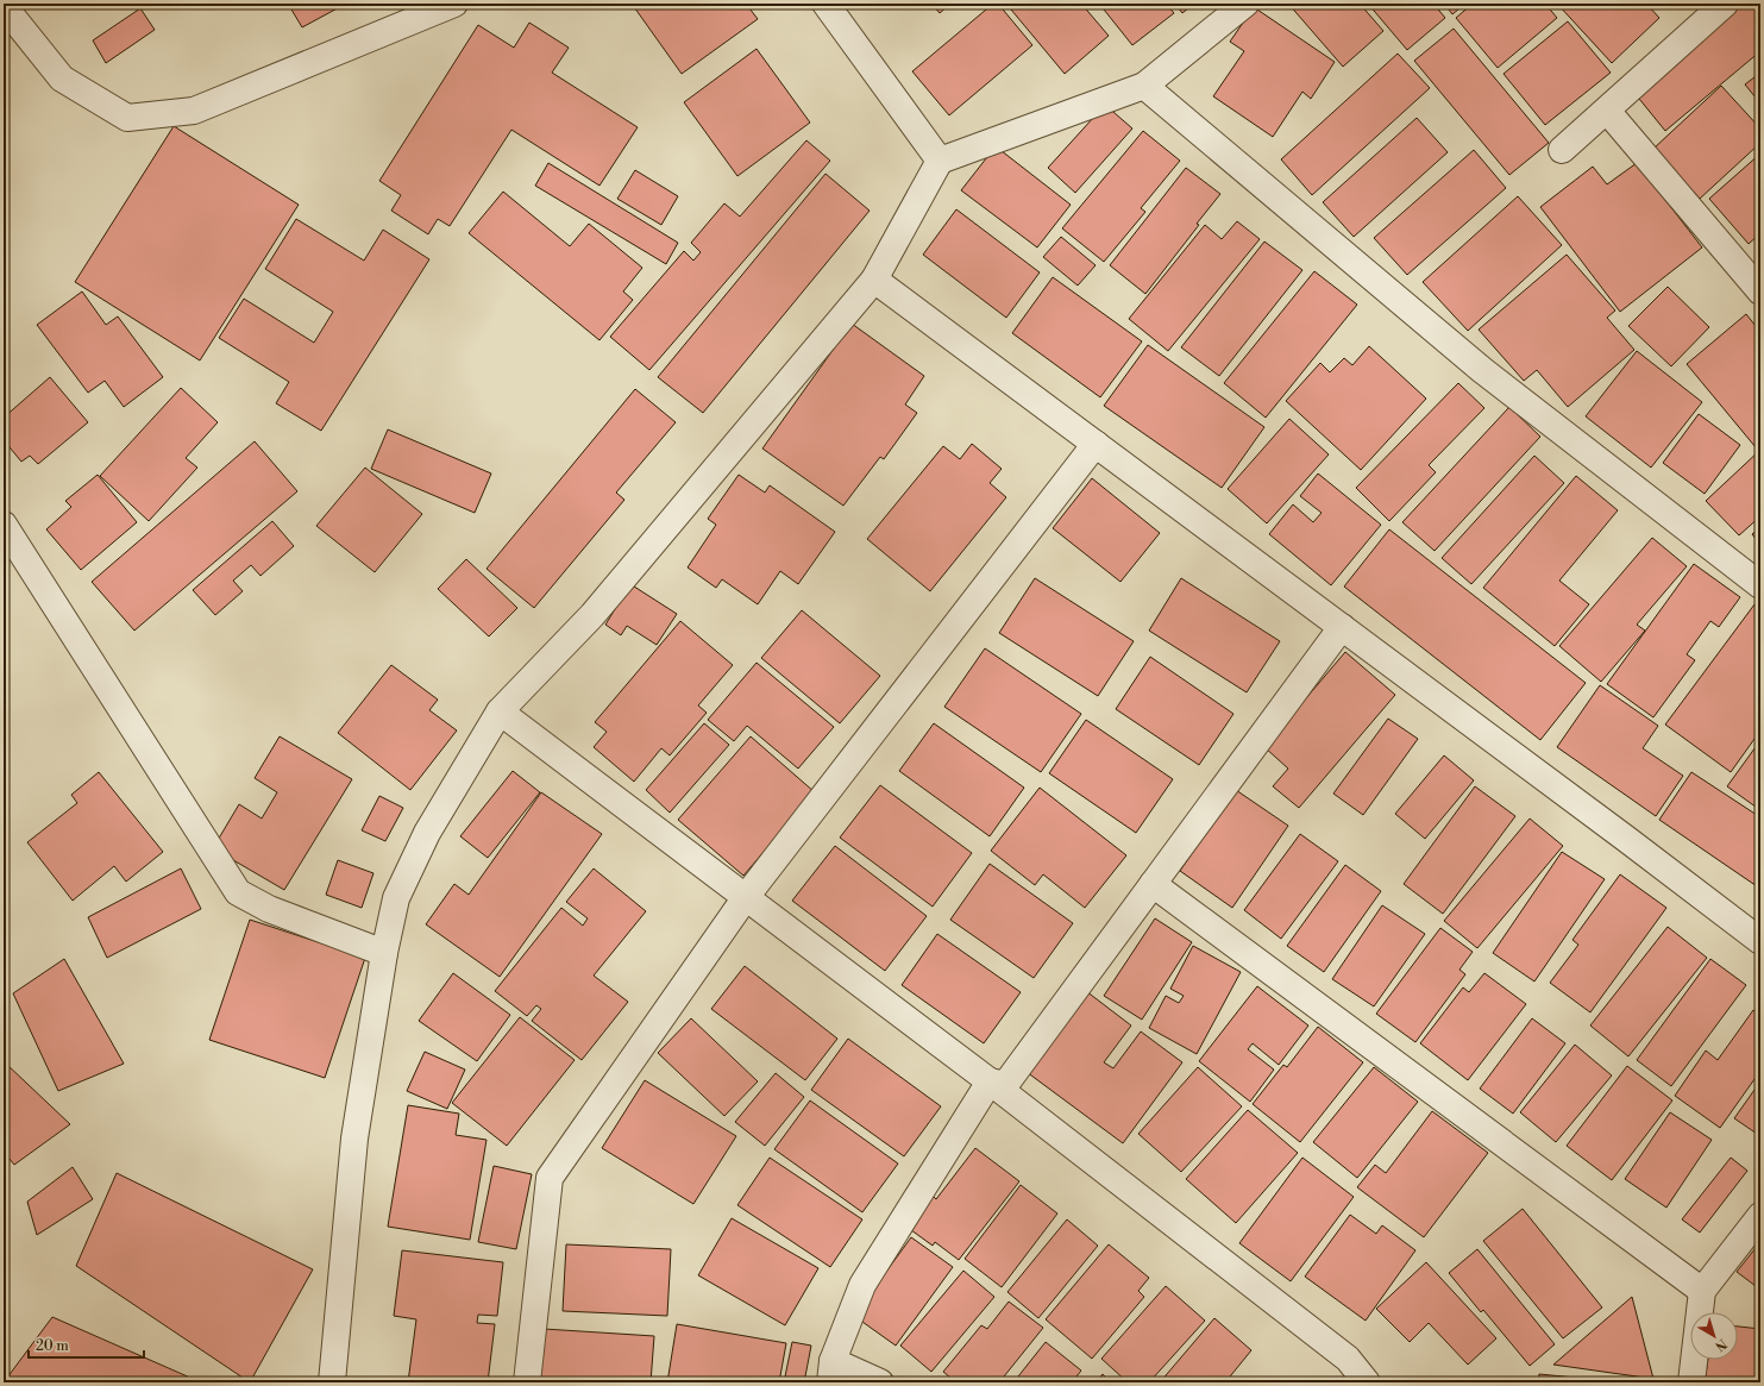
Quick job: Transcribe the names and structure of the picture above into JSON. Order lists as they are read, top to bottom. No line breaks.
{"scale_bar":"20 m","north":"bottom right"}
